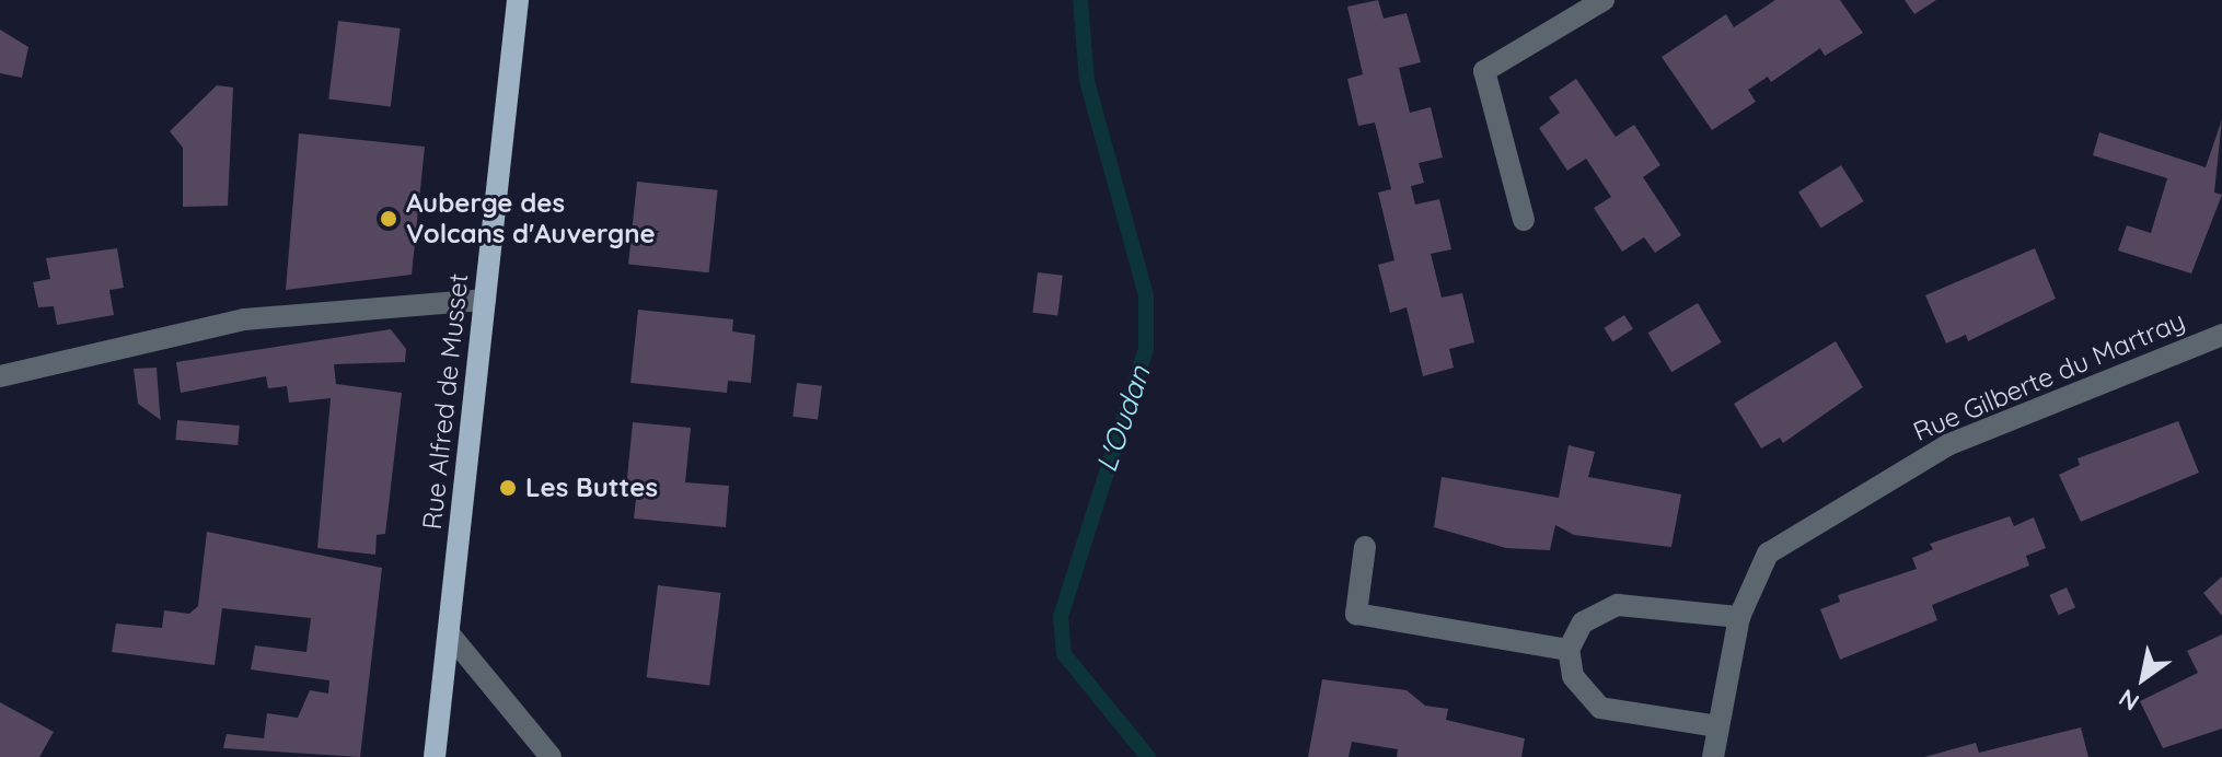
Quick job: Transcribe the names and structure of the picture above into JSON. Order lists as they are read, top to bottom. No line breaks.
{"streets":{"main road":["Rue Alfred de Musset"],"street":["Rue Gilberte du Martray"]},"water":["L'Oudan"],"places":["Auberge des Volcans d'Auvergne","Les Buttes"],"north":"bottom left"}
